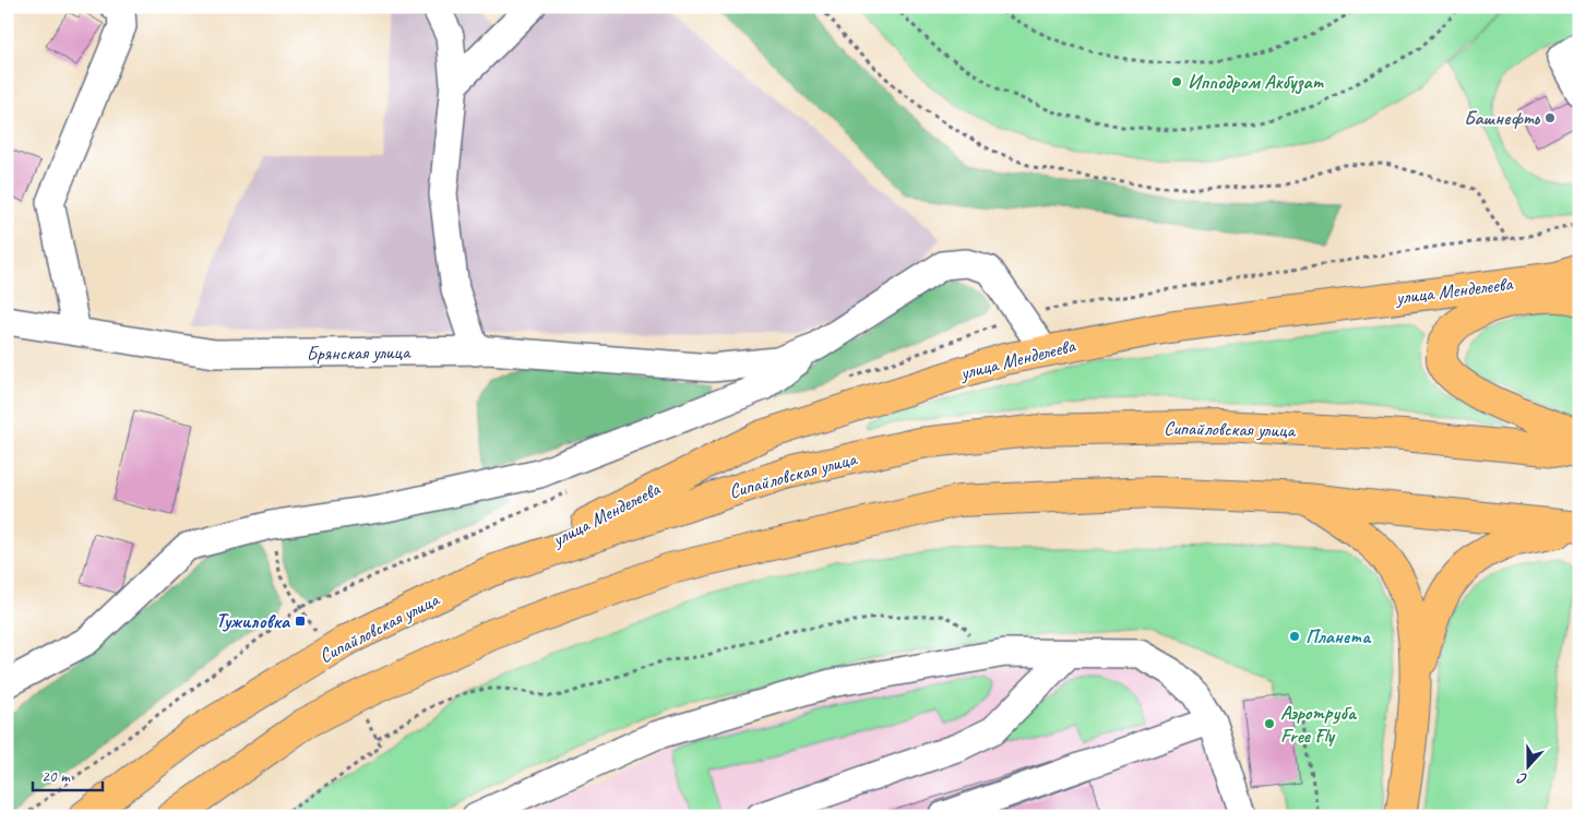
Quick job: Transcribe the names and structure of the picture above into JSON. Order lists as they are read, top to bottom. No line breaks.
{"streets":{"main road":["улица Менделеева","Сипайловская улица"],"street":["Брянская улица"]},"crossings":[["улица Менделеева","Сипайловская улица"]],"places":{"other":["Ипподром Акбузат","Башнефть","Планета","Аэротруба Free Fly"],"transit":["Тужиловка"]},"scale_bar":"20 m","north":"bottom"}
